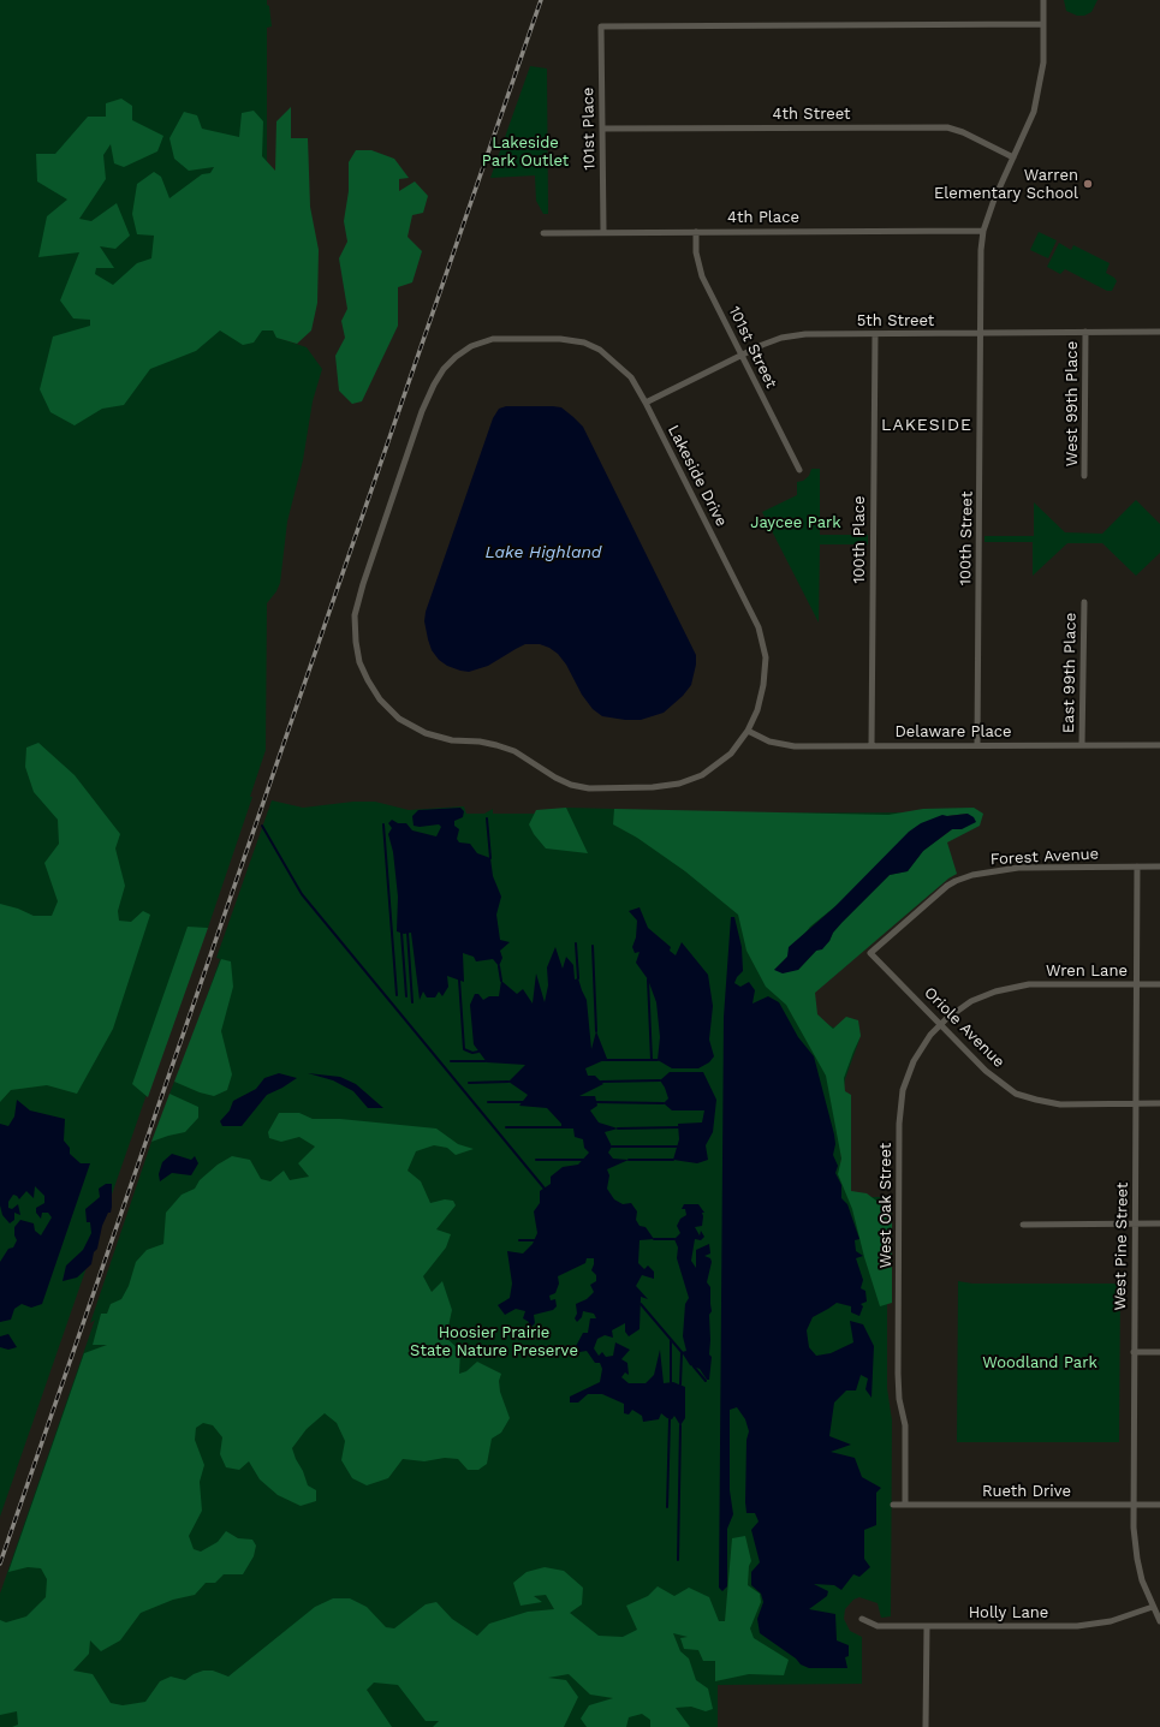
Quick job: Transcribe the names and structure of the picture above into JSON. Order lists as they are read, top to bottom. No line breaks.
{"streets":{"street":["4th Street","101st Place","4th Place","5th Street","101st Street","West 99th Place","Lakeside Drive","100th Street","100th Place","East 99th Place","Delaware Place","Forest Avenue","Wren Lane","Oriole Avenue","West Oak Street","West Pine Street","Rueth Drive","Holly Lane"]},"crossings":[["4th Street","101st Place"],["4th Street","100th Street"],["101st Place","4th Place"],["101st Place","100th Street"],["4th Place","101st Street"],["4th Place","100th Street"],["5th Street","101st Street"],["5th Street","West 99th Place"],["5th Street","Lakeside Drive"],["5th Street","100th Street"],["5th Street","100th Place"],["Lakeside Drive","Delaware Place"],["100th Street","Delaware Place"],["100th Place","Delaware Place"],["East 99th Place","Delaware Place"],["Forest Avenue","Oriole Avenue"],["Forest Avenue","West Pine Street"],["Wren Lane","West Oak Street"],["Wren Lane","West Pine Street"],["Oriole Avenue","West Oak Street"],["Oriole Avenue","West Pine Street"],["West Oak Street","Rueth Drive"],["West Pine Street","Rueth Drive"],["West Pine Street","Holly Lane"]],"districts":["LAKESIDE"],"water":["Lake Highland"],"parks":["Lakeside Park Outlet","Jaycee Park","Hoosier Prairie State Nature Preserve","Woodland Park"],"places":["Warren Elementary School"]}
